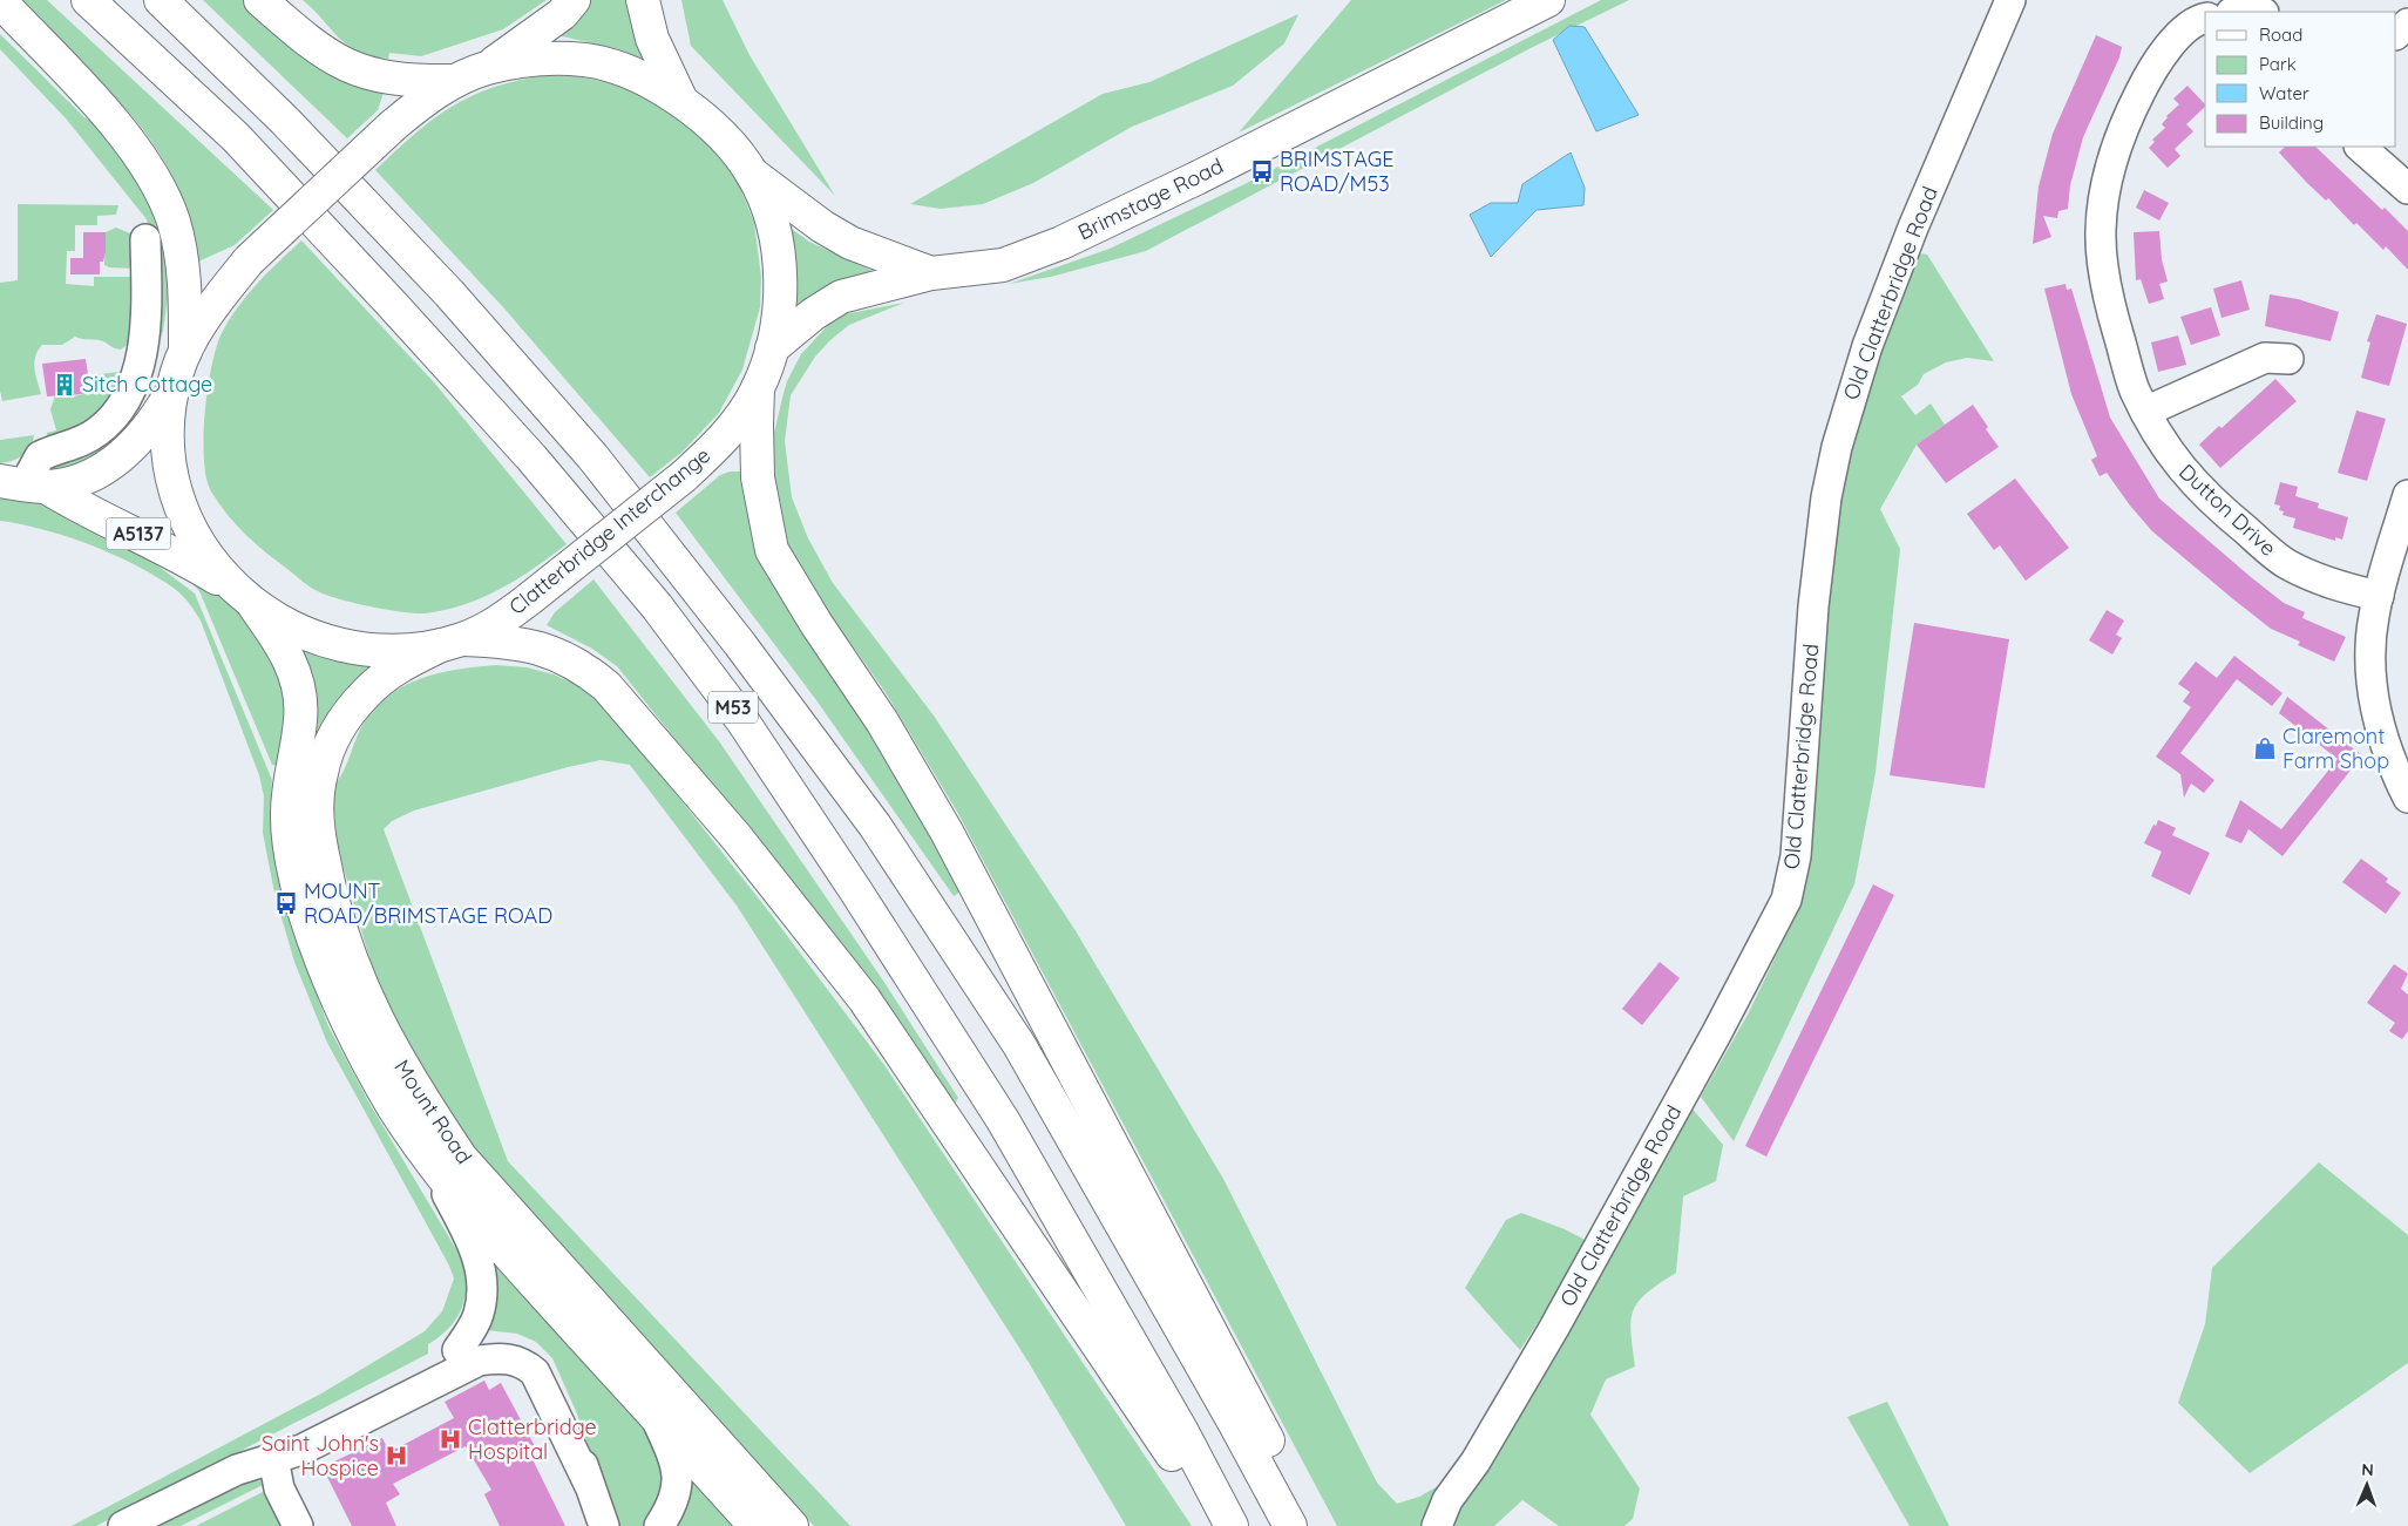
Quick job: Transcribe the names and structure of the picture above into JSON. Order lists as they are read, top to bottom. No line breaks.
{"streets":{"main road":["Brimstage Road","Clatterbridge Interchange","A5137","M53","Mount Road"],"street":["Old Clatterbridge Road","Dutton Drive"]},"crossings":[["Brimstage Road","Clatterbridge Interchange"],["Clatterbridge Interchange","A5137"],["Clatterbridge Interchange","Mount Road"]],"places":{"bus stop":["BRIMSTAGE ROAD/M53","MOUNT ROAD/BRIMSTAGE ROAD"],"building":["Sitch Cottage"],"shop":["Claremont Farm Shop"],"hospital":["Clatterbridge Hospital","Saint John's Hospice"]},"legend":["Road","Park","Water","Building"],"north":"top"}
